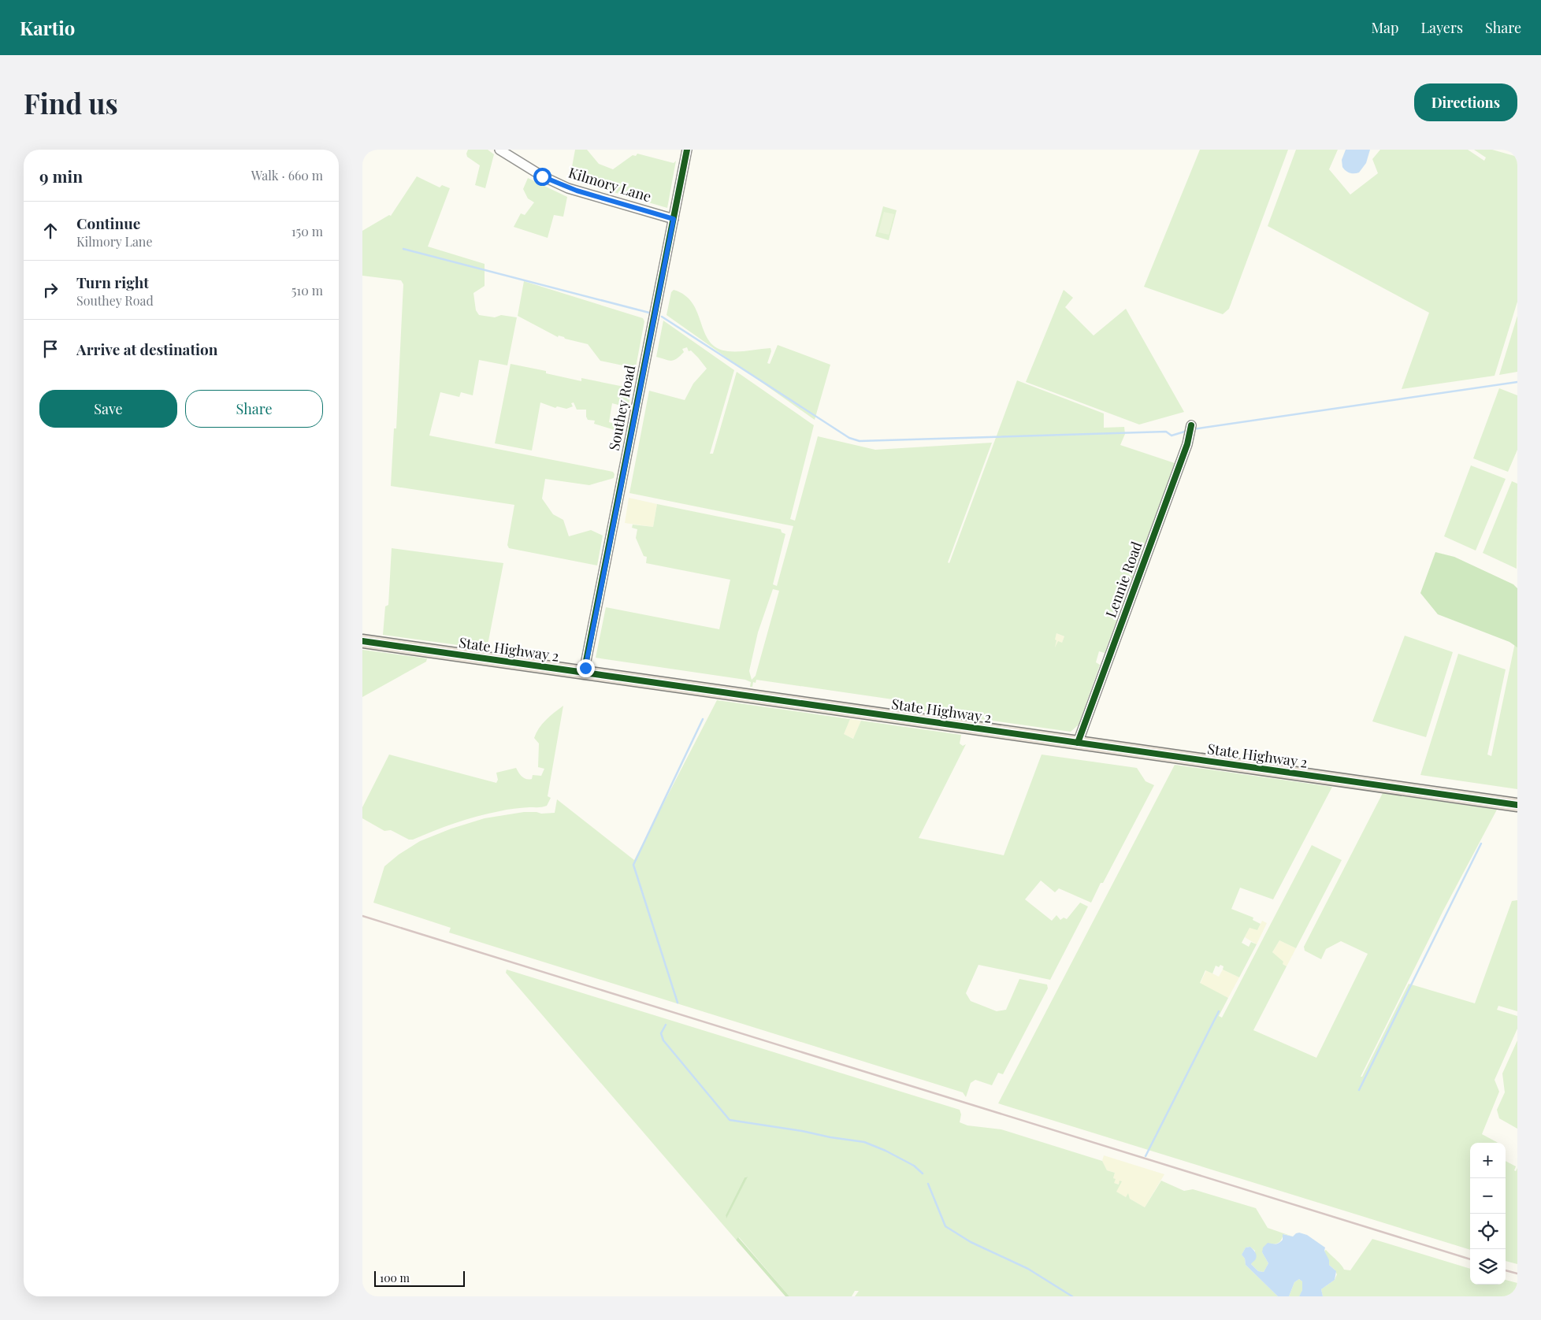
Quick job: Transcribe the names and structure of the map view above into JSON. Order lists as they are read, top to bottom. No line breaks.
{"streets":{"highway":["State Highway 2"],"street":["Kilmory Lane","Southey Road","Lennie Road"]},"crossings":[["Kilmory Lane","Southey Road"],["Southey Road","State Highway 2"],["Lennie Road","State Highway 2"]],"scale_bar":"100 m","page":{"header":"Kartio","nav":["Map","Layers","Share"],"buttons":["Directions",["Save","Share"]],"title":"Find us","heading":["9 min","Walk · 660 m"],"list":[["Continue","Kilmory Lane","150 m"],["Turn right","Southey Road","510 m"],"Arrive at destination"],"map_buttons":["+","−"],"scale":"100 m"}}
